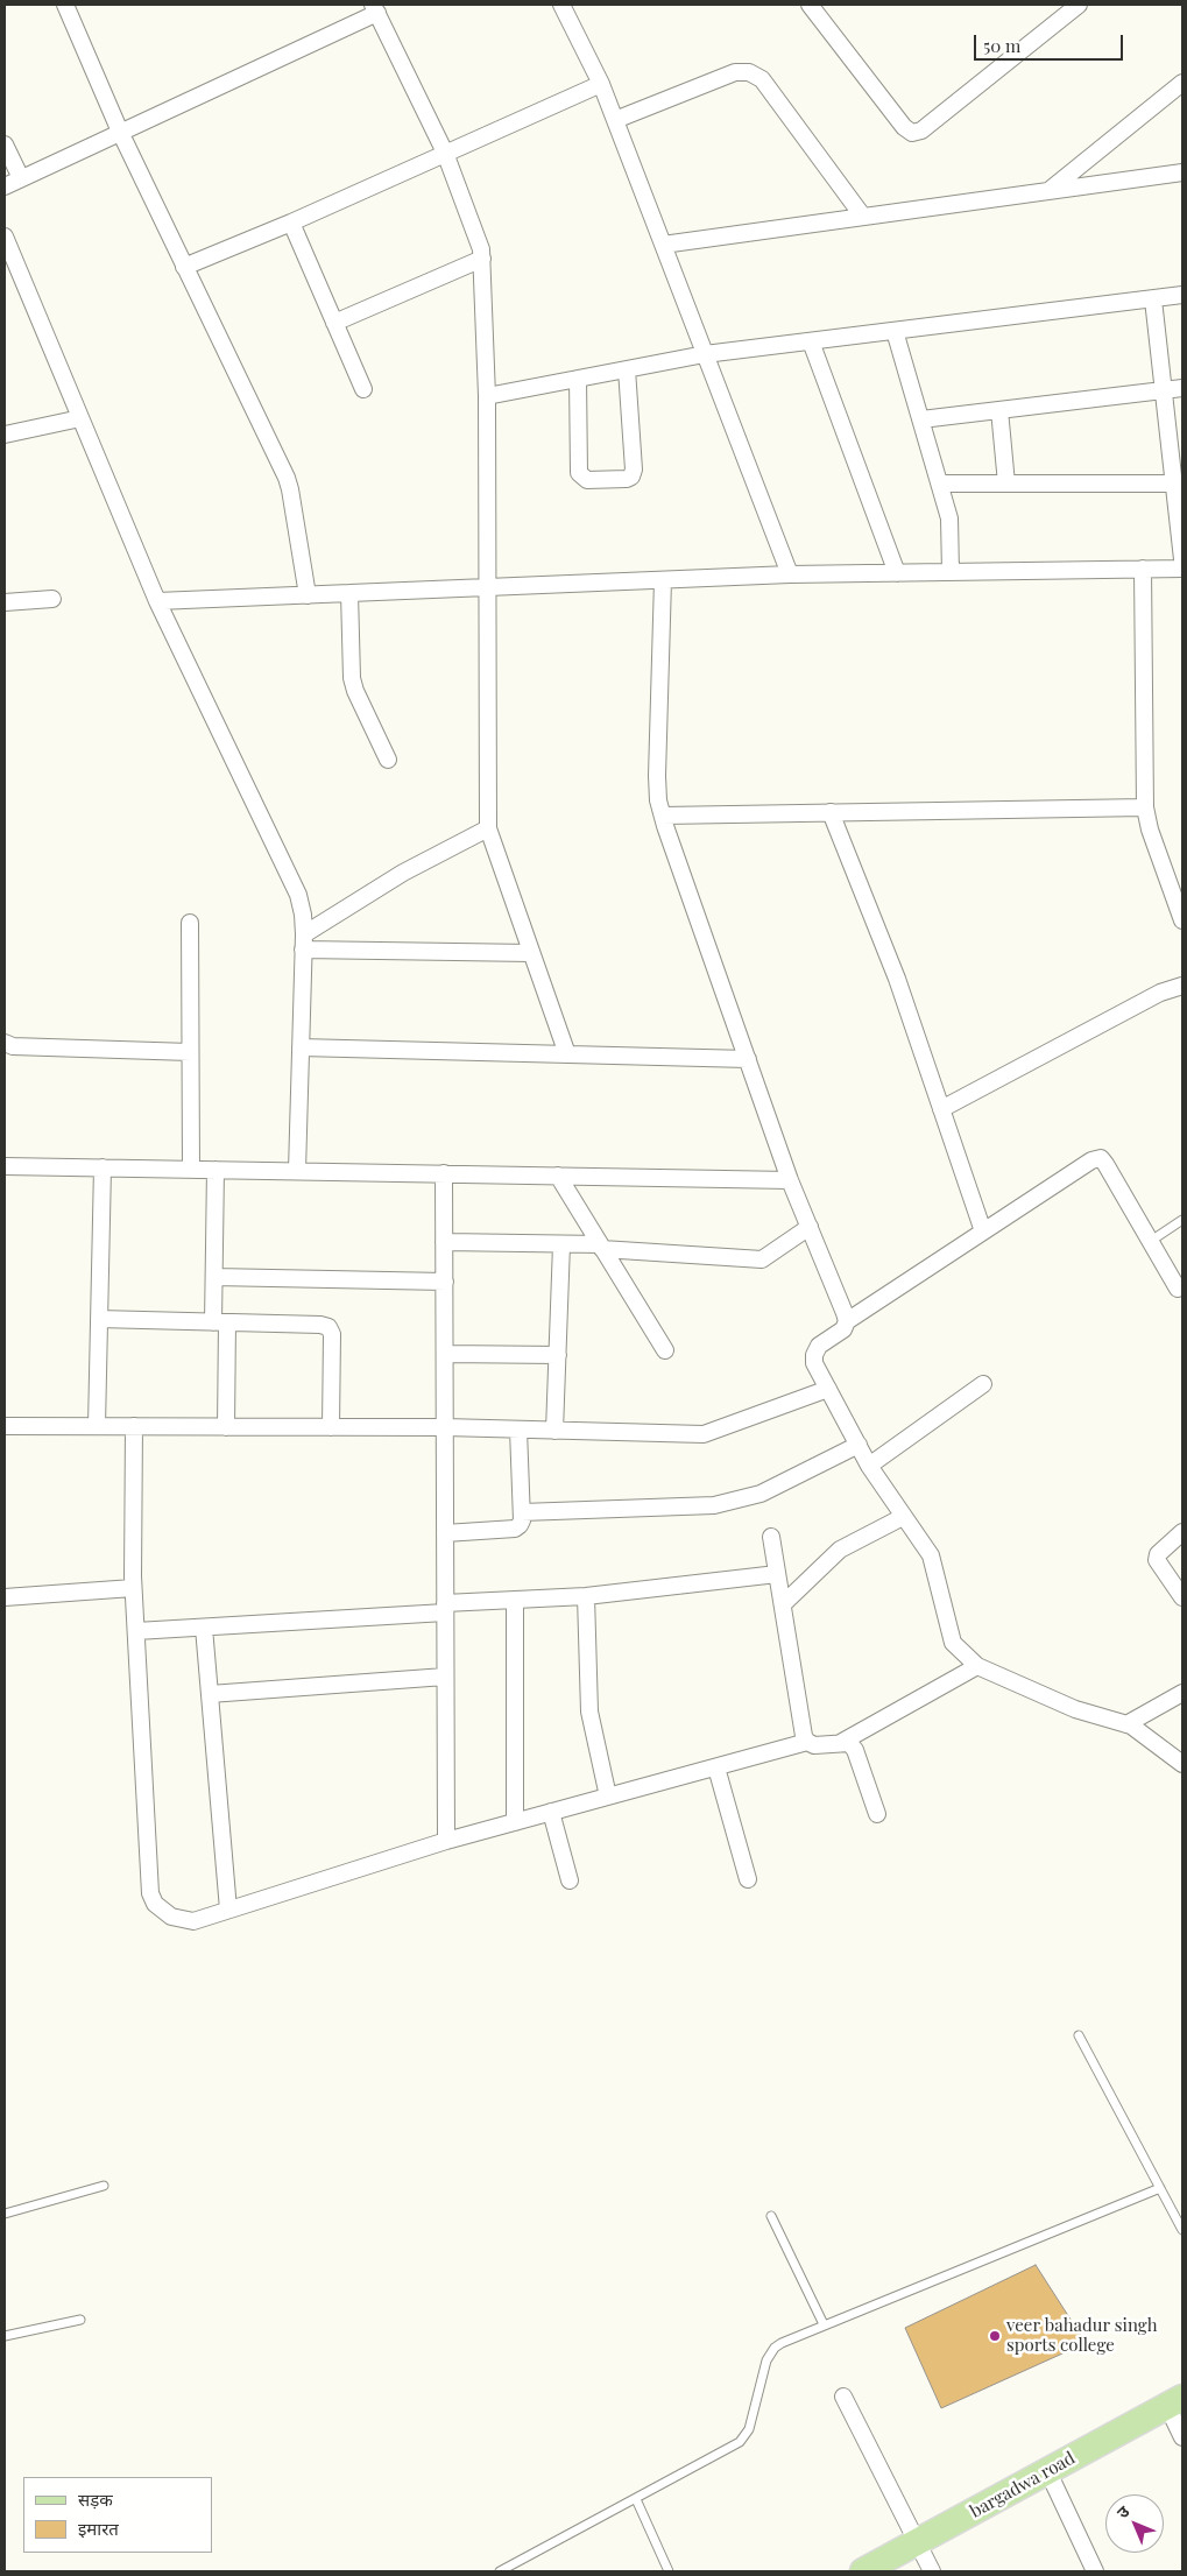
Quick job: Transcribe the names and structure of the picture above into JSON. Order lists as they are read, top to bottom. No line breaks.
{"streets":{"main road":["bargadwa road"]},"places":["veer bahadur singh sports college"],"legend":["सड़क","इमारत"],"scale_bar":"50 m","north":"top left"}
